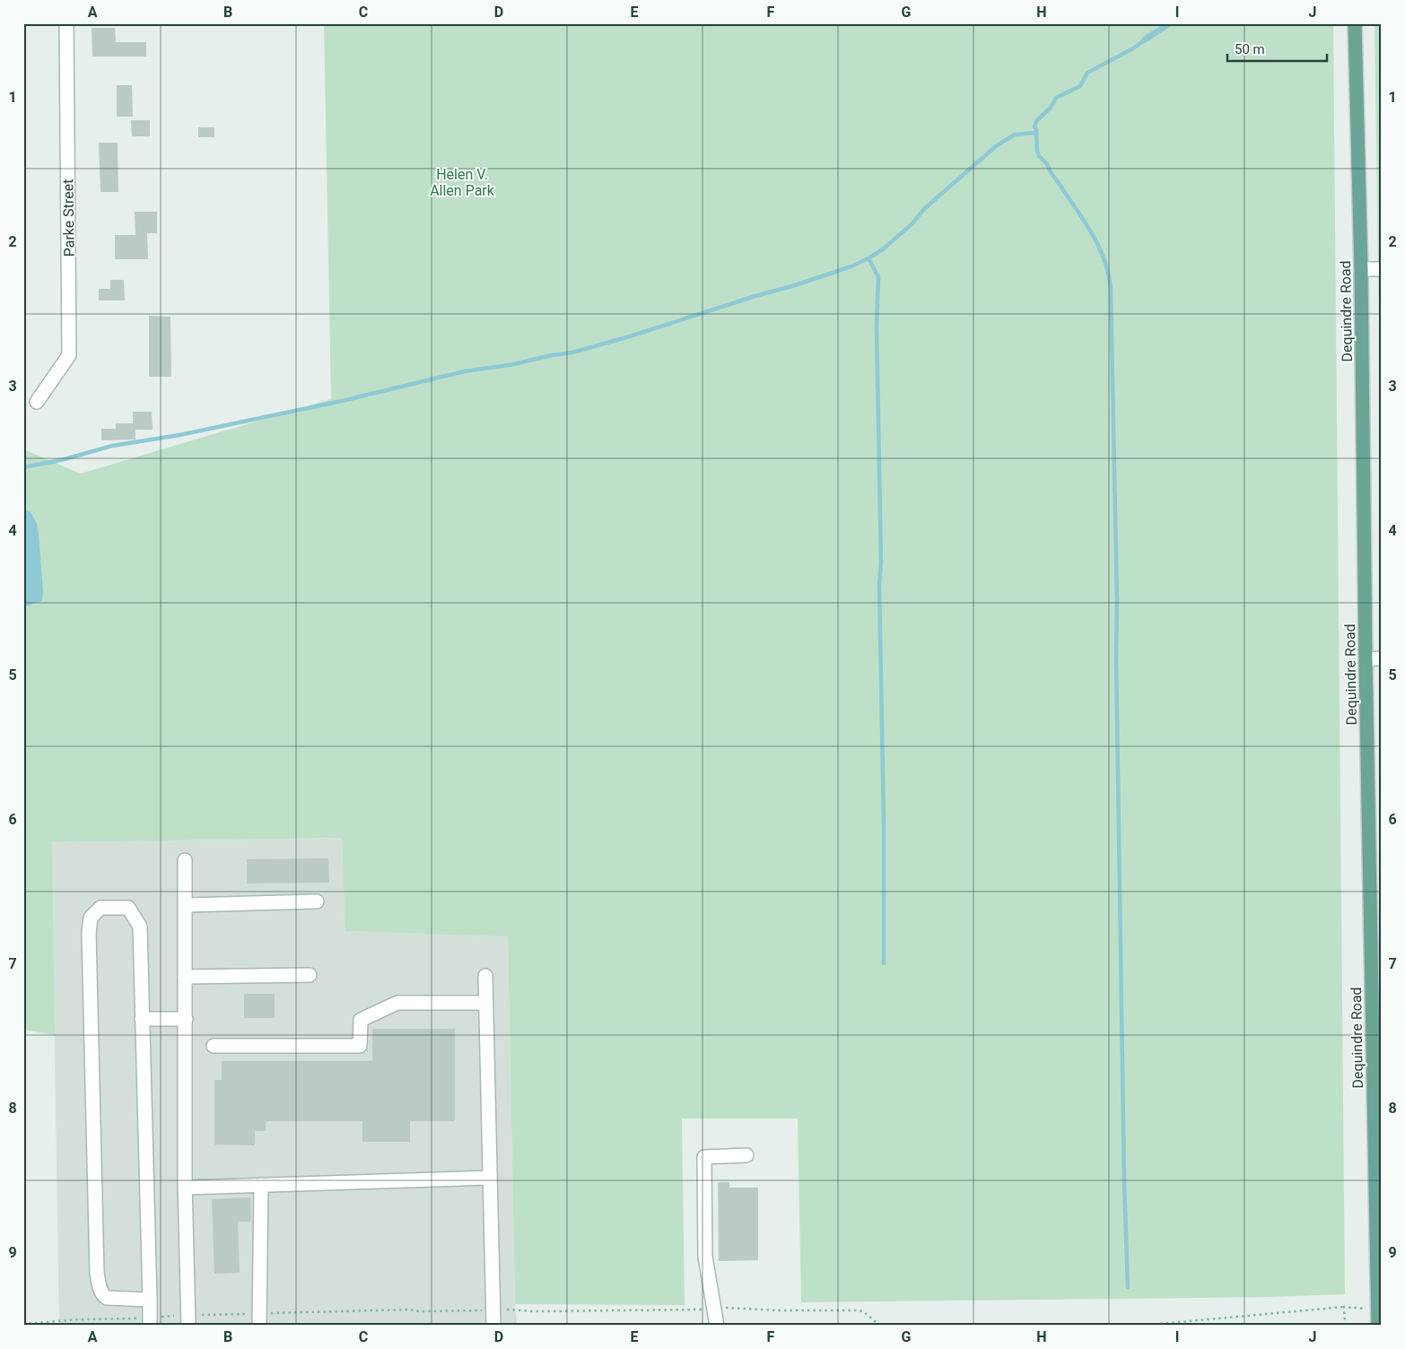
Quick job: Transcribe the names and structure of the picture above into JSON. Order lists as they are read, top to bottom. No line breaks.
{"streets":{"main road":["Dequindre Road"],"street":["Parke Street"]},"parks":["Helen V. Allen Park"],"scale_bar":"50 m","grid":{"columns":["A","B","C","D","E","F","G","H","I","J"],"rows":["1","2","3","4","5","6","7","8","9"]}}
